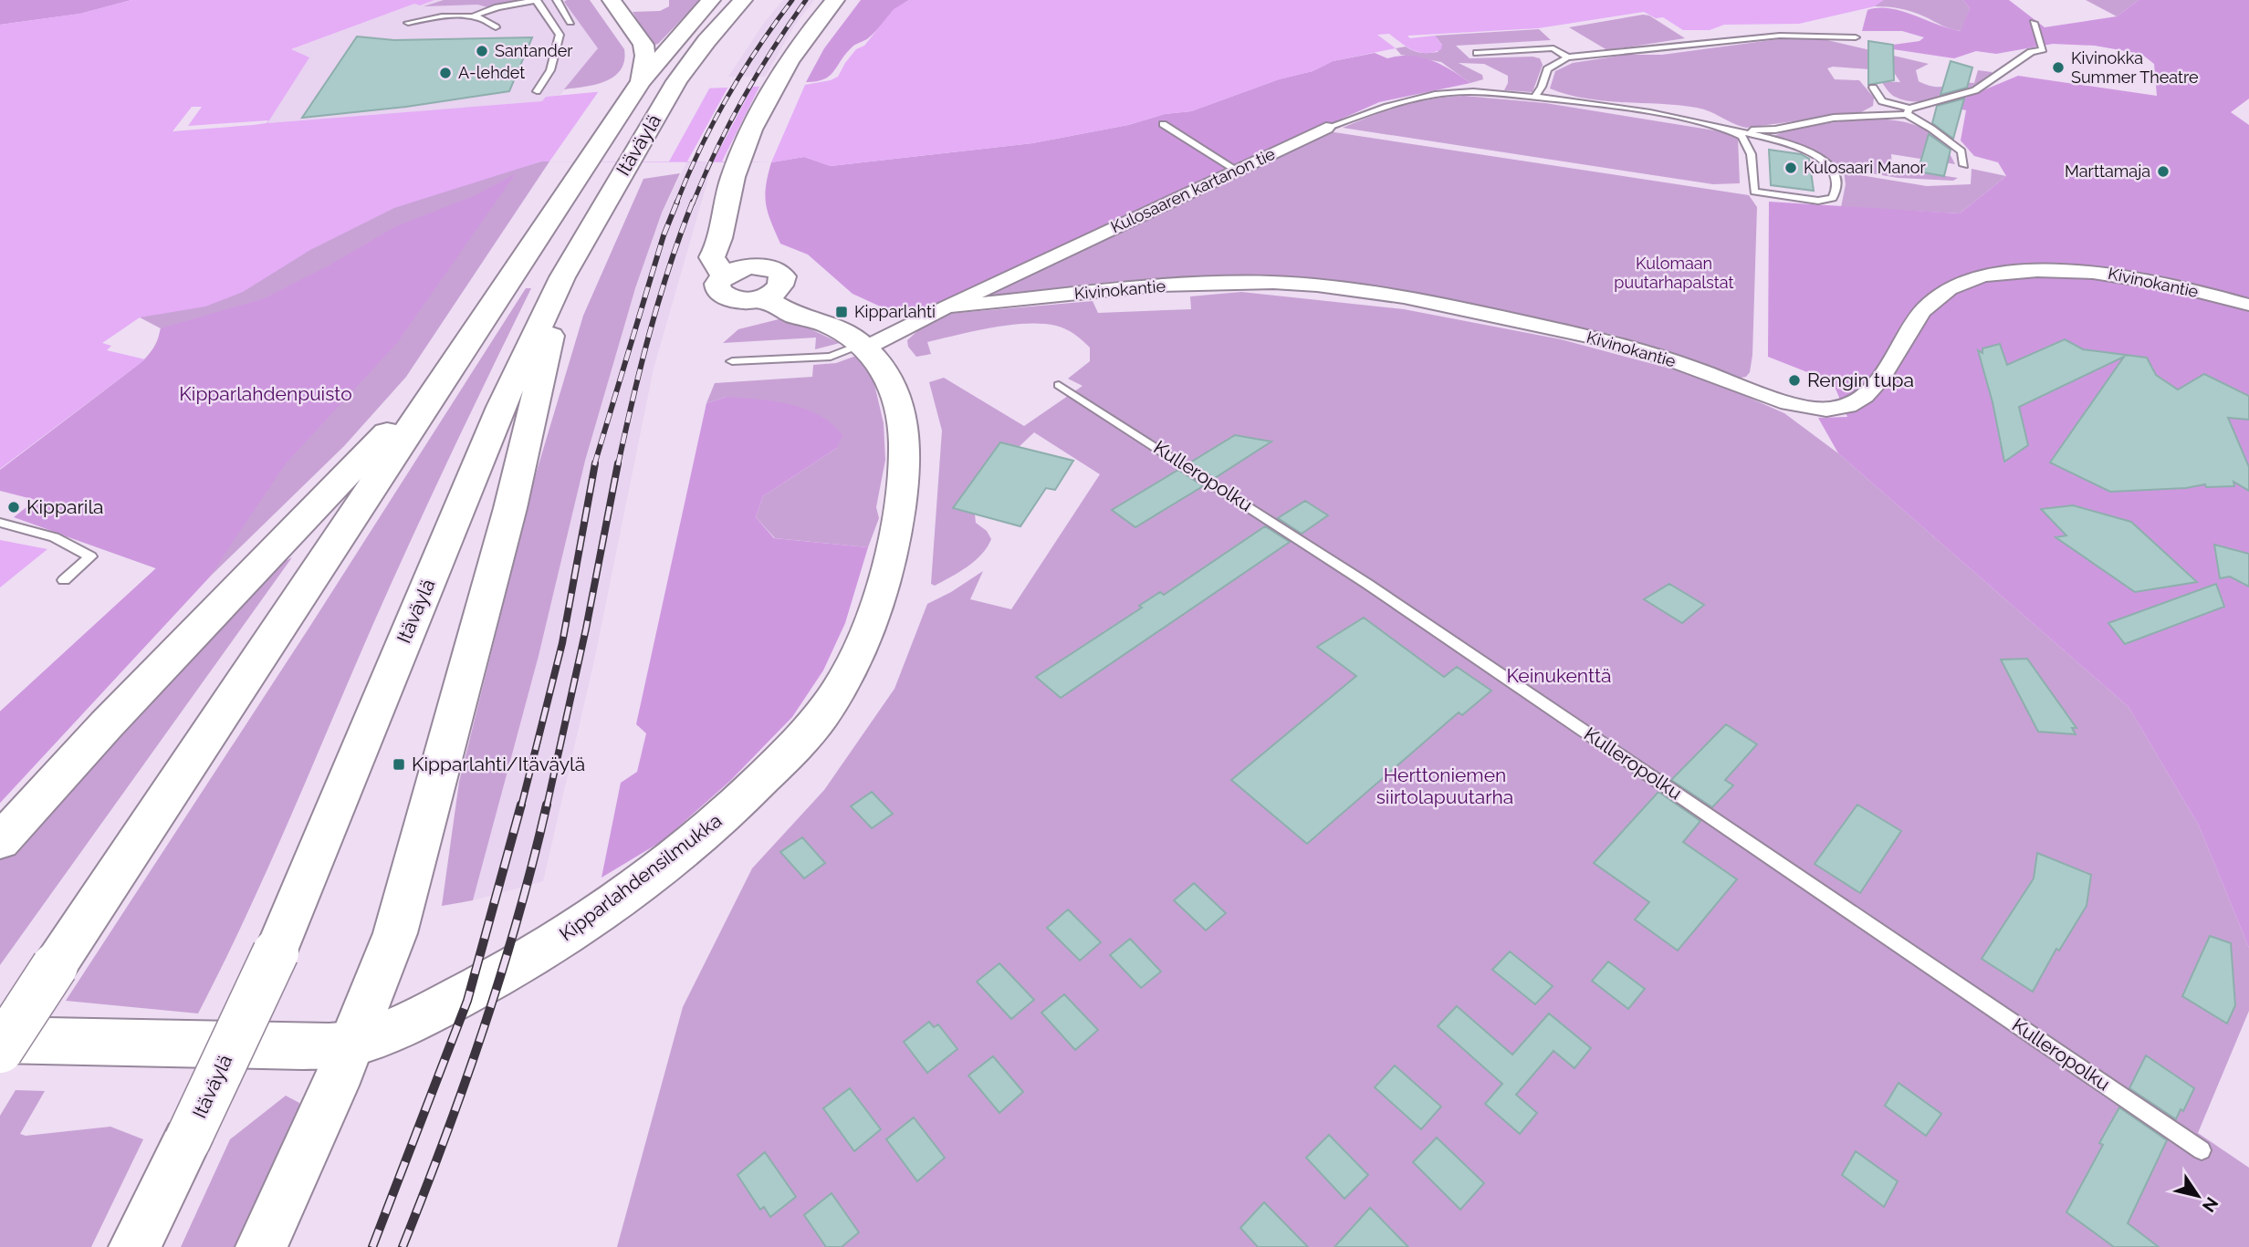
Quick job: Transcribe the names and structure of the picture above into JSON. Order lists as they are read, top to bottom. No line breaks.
{"streets":{"main road":["Itäväylä","Kipparlahdensilmukka"],"street":["Kulosaaren kartanon tie","Kivinokantie"],"lane":["Kulleropolku"]},"crossings":[["Kulosaaren kartanon tie","Kivinokantie"],["Kulosaaren kartanon tie","Kipparlahdensilmukka"]],"parks":["Kulomaan puutarhapalstat","Kipparlahdenpuisto","Keinukenttä","Herttoniemen siirtolapuutarha"],"places":{"other":["Santander","Kivinokka Summer Theatre","A-lehdet","Kulosaari Manor","Marttamaja","Rengin tupa","Kipparila"],"transit":["Kipparlahti","Kipparlahti/Itäväylä"]},"north":"bottom right"}
